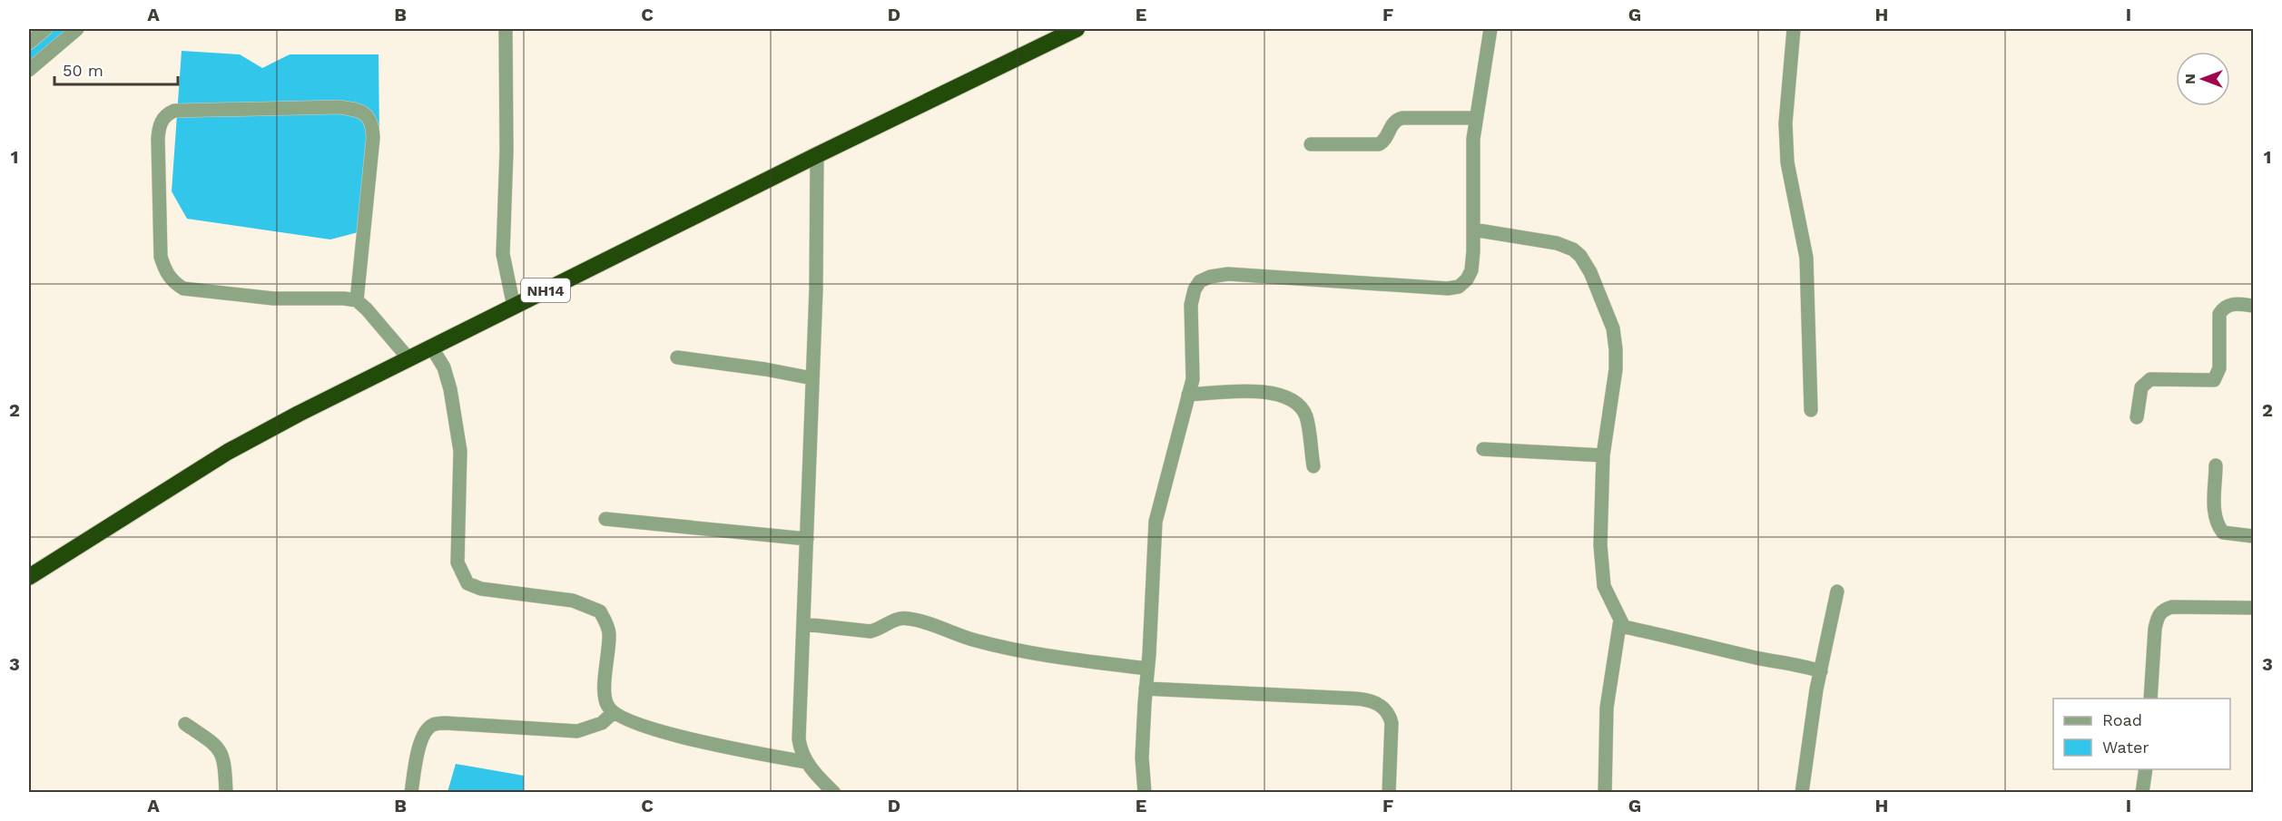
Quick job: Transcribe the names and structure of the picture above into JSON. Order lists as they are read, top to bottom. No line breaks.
{"streets":{"highway":["NH14"]},"legend":["Road","Water"],"scale_bar":"50 m","north":"left","grid":{"columns":["A","B","C","D","E","F","G","H","I"],"rows":["1","2","3"]}}
